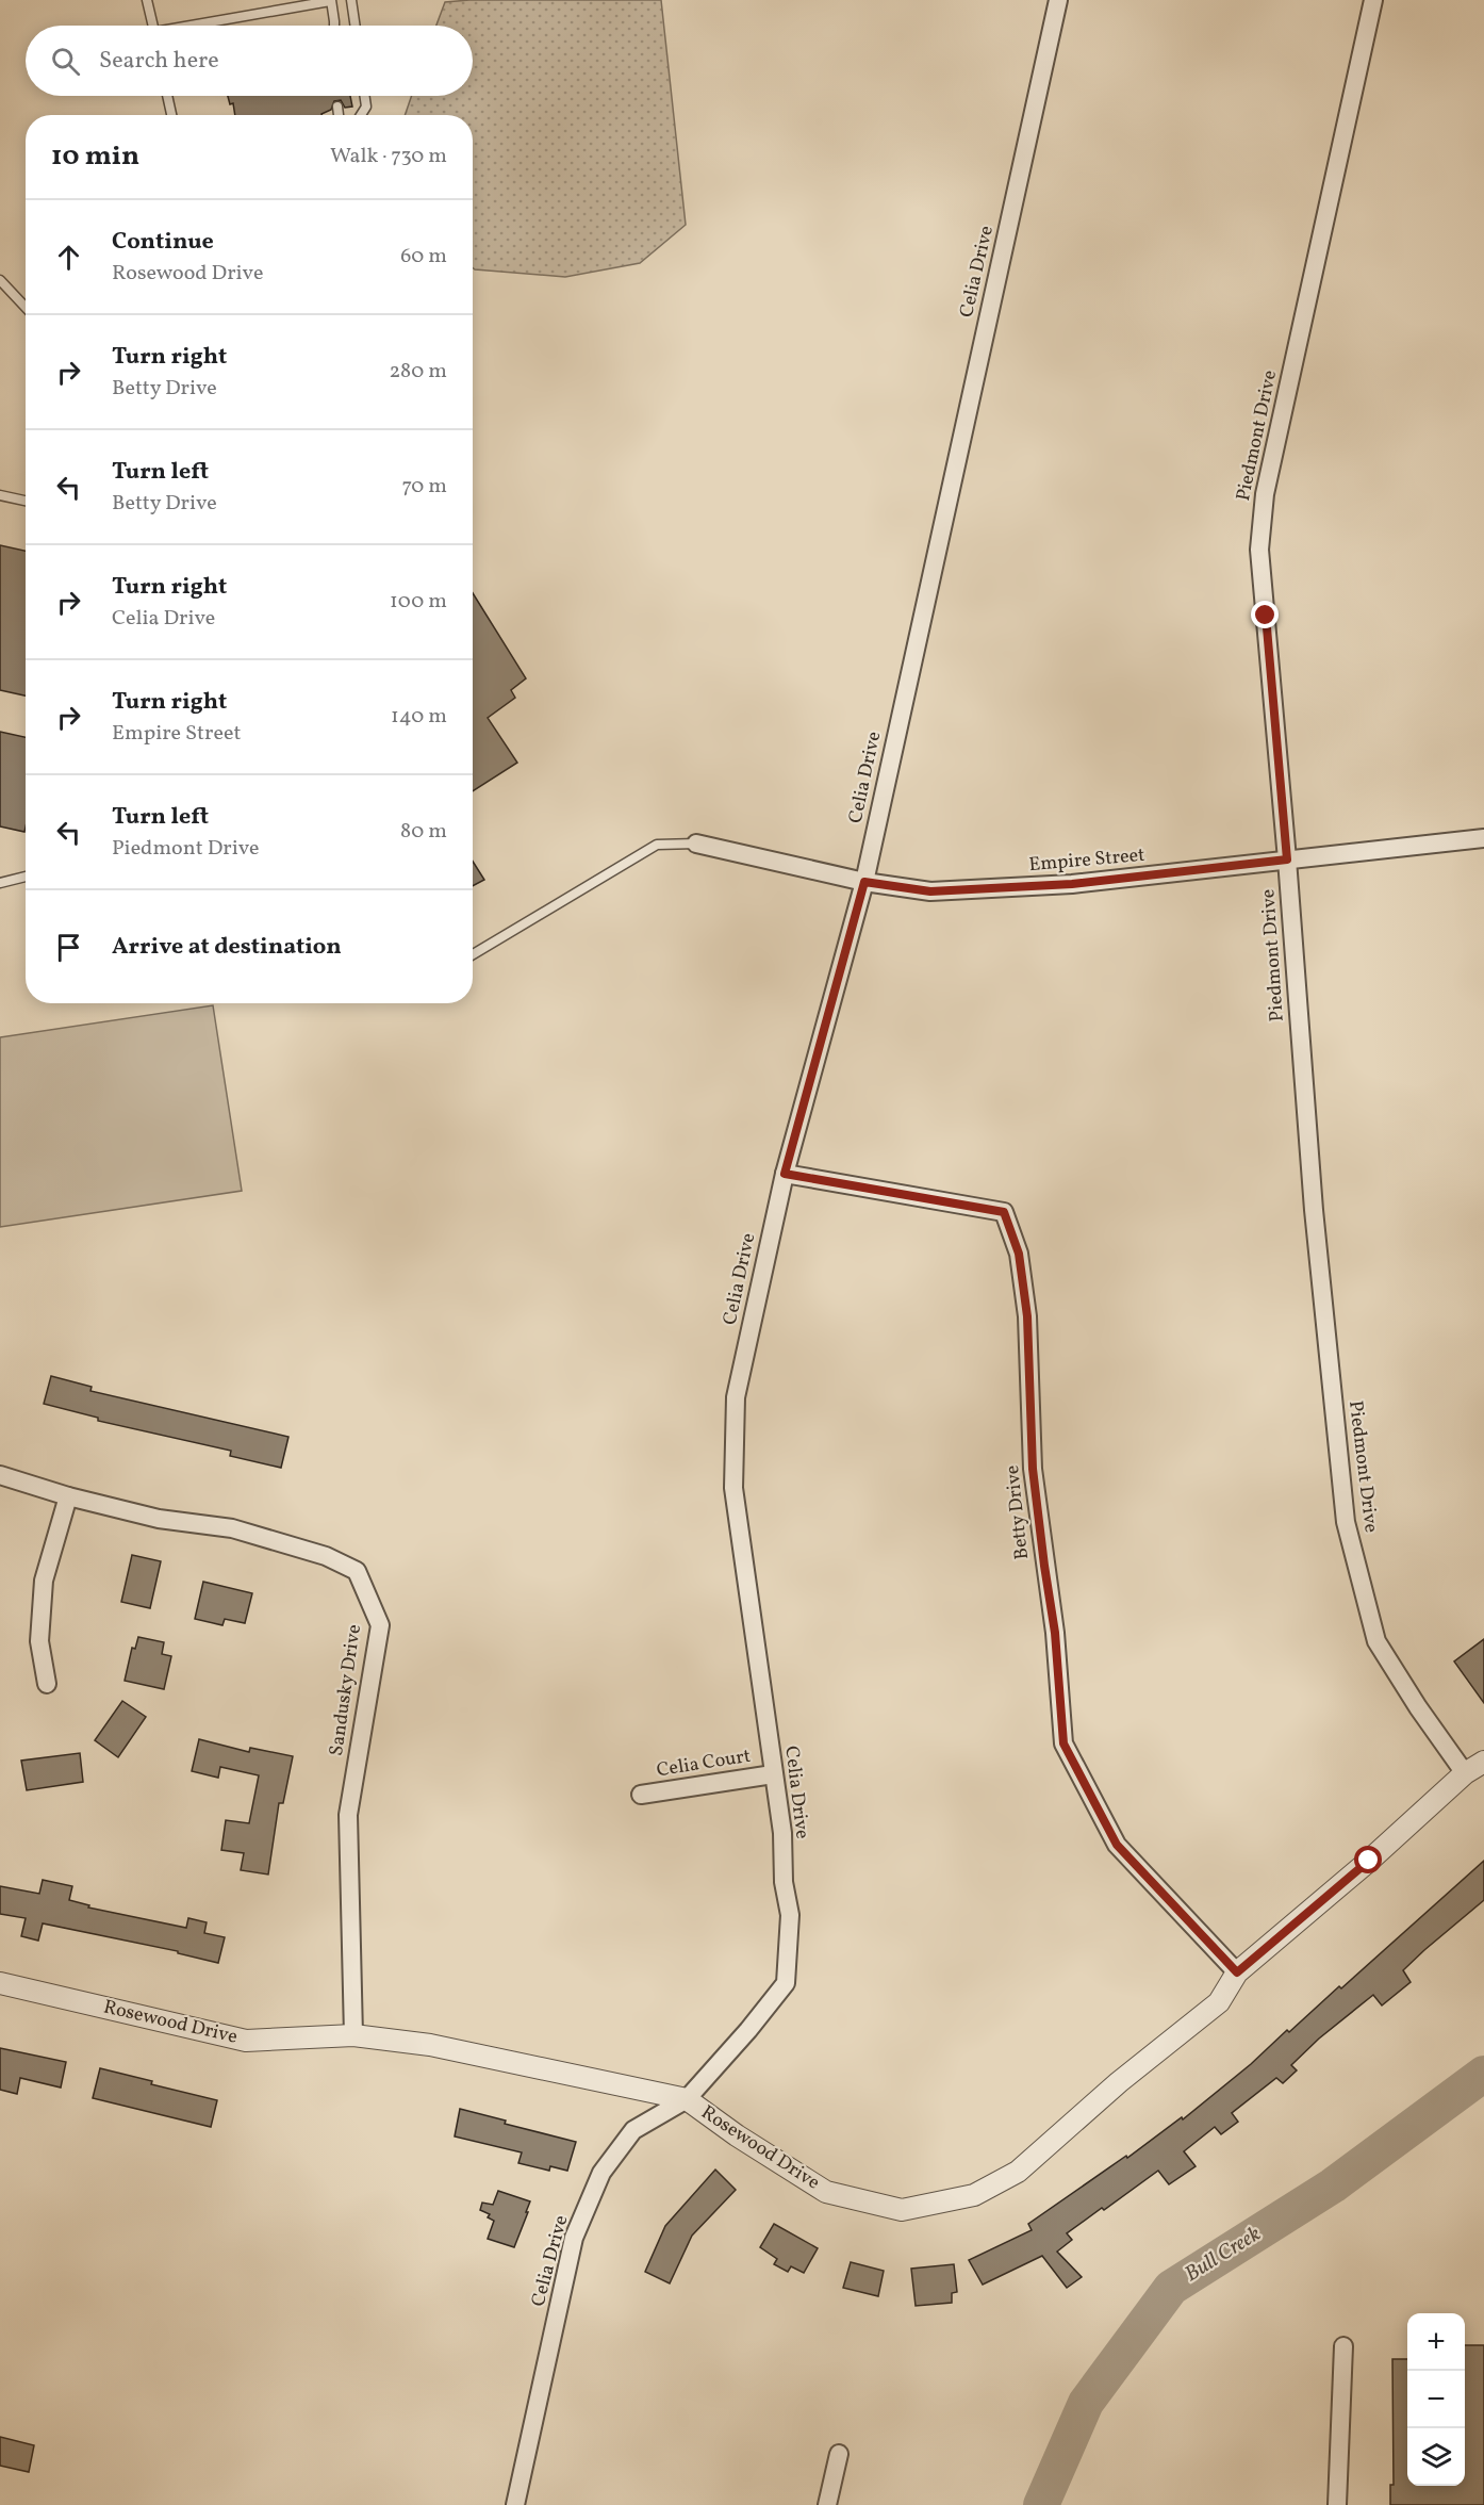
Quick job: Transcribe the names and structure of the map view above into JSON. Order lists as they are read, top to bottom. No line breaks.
{"streets":{"street":["Celia Drive","Piedmont Drive","Empire Street","Betty Drive","Sandusky Drive","Celia Court","Rosewood Drive"]},"crossings":[["Celia Drive","Empire Street"],["Celia Drive","Betty Drive"],["Celia Drive","Celia Court"],["Celia Drive","Rosewood Drive"],["Piedmont Drive","Empire Street"],["Piedmont Drive","Rosewood Drive"],["Betty Drive","Rosewood Drive"],["Sandusky Drive","Rosewood Drive"]],"water":["Bull Creek"],"page":{"search":"Search here","heading":["10 min","Walk · 730 m"],"list":[["Continue","Rosewood Drive","60 m"],["Turn right","Betty Drive","280 m"],["Turn left","Betty Drive","70 m"],["Turn right","Celia Drive","100 m"],["Turn right","Empire Street","140 m"],["Turn left","Piedmont Drive","80 m"],"Arrive at destination"],"map_buttons":["+","−"]}}
